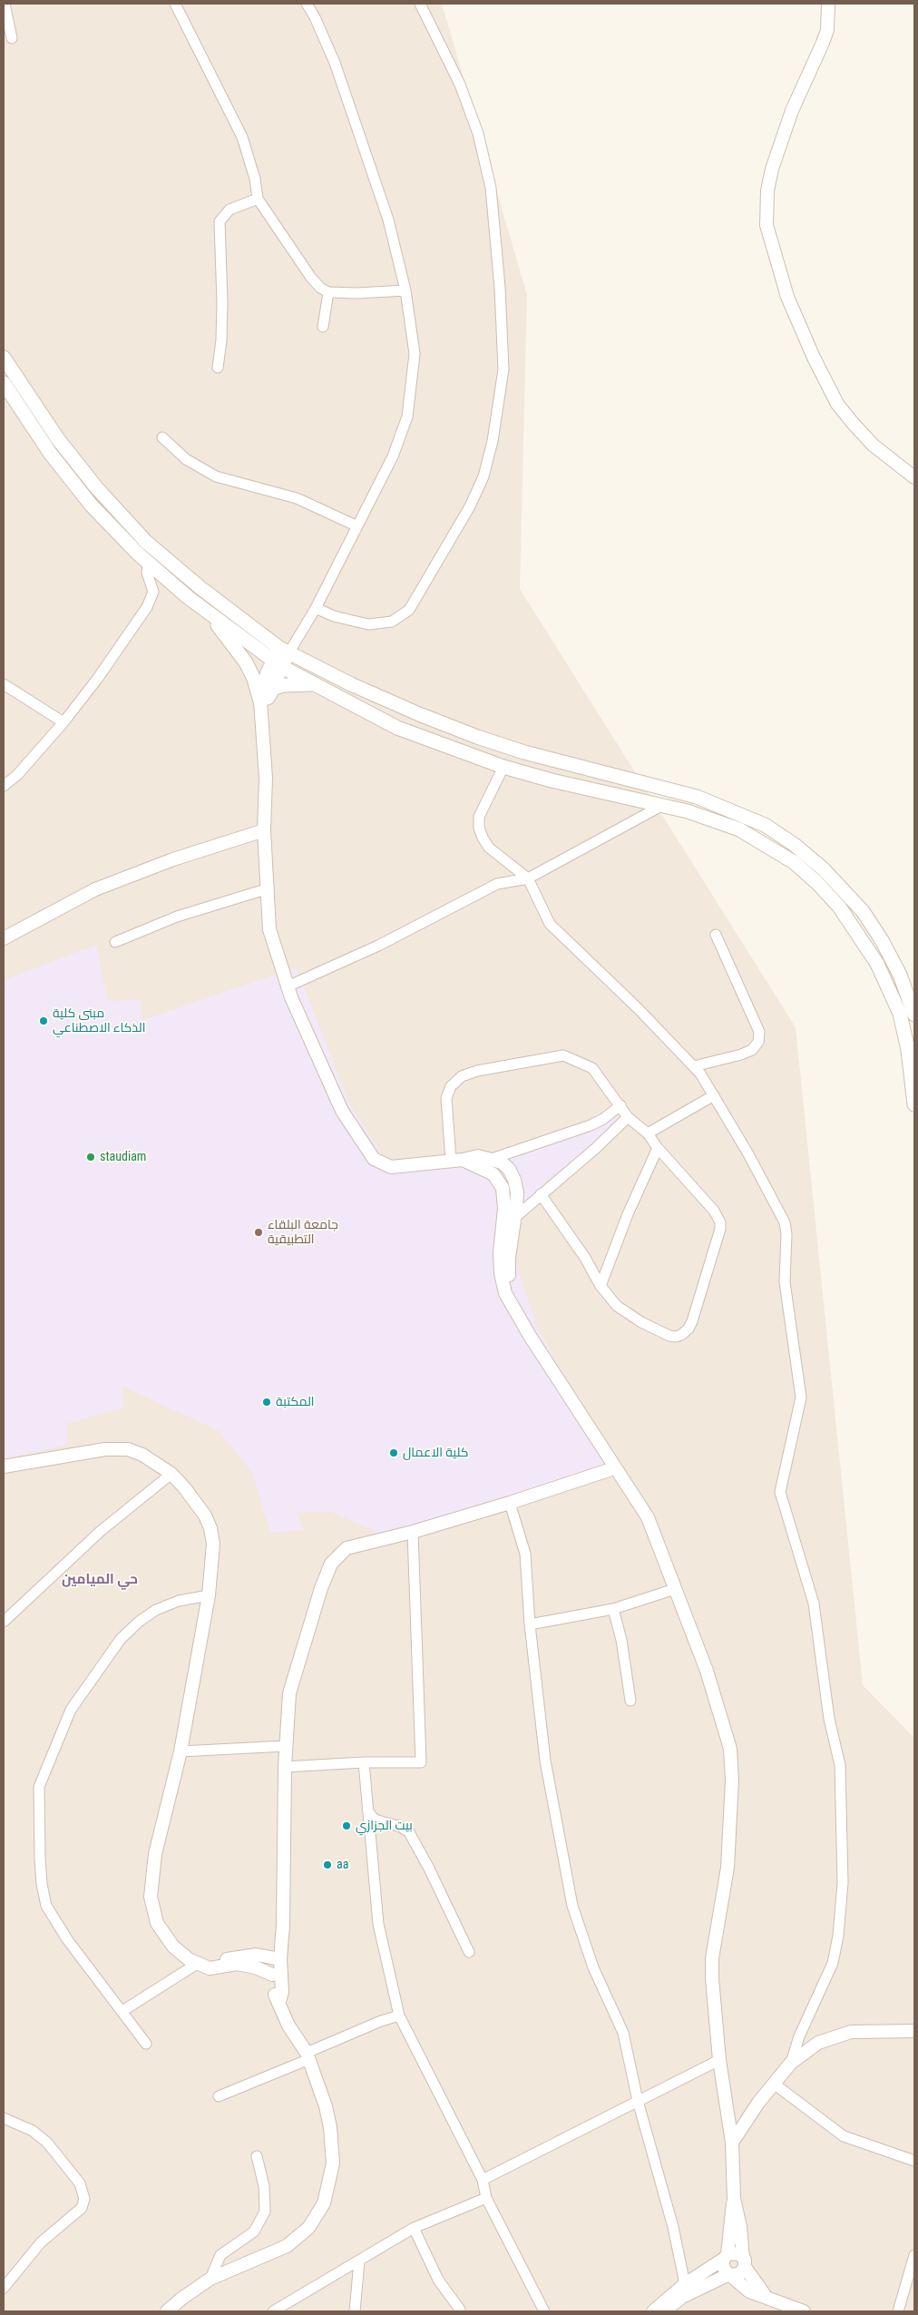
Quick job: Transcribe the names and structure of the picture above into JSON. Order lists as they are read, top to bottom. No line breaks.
{"districts":["حي الميامين"],"places":["مبنى كلية الذكاء الاصطناعي","staudiam","جامعة البلقاء التطبيقية","المكتبة","كلية الاعمال","بيت الجزازي","aa"]}
